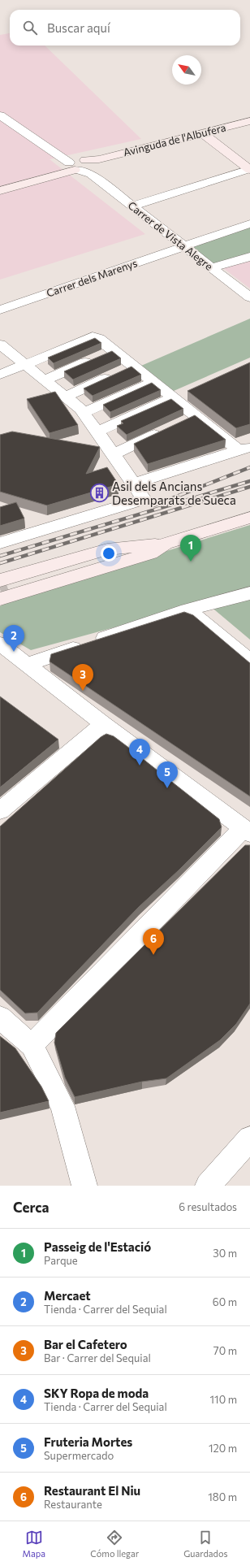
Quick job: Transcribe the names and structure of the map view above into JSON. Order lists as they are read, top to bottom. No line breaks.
{"streets":{"street":["Avinguda de l'Albufera","Carrer de Vista Alegre","Carrer dels Marenys"]},"crossings":[["Avinguda de l'Albufera","Carrer de Vista Alegre"],["Carrer de Vista Alegre","Carrer dels Marenys"]],"places":{"building":["Asil dels Ancians Desemparats de Sueca"]},"north":"top left","page":{"search":"Buscar aquí","pins":["1","2","3","4","5","6"],"heading":["Cerca","6 resultados"],"list":[{"mark":"1","name":"Passeig de l'Estació","note":"Parque","value":"30 m"},{"mark":"2","name":"Mercaet","note":"Tienda · Carrer del Sequial","value":"60 m"},{"mark":"3","name":"Bar el Cafetero","note":"Bar · Carrer del Sequial","value":"70 m"},{"mark":"4","name":"SKY Ropa de moda","note":"Tienda · Carrer del Sequial","value":"110 m"},{"mark":"5","name":"Fruteria Mortes","note":"Supermercado","value":"120 m"},{"mark":"6","name":"Restaurant El Niu","note":"Restaurante","value":"180 m"}],"nav":["Mapa","Cómo llegar","Guardados"]}}
